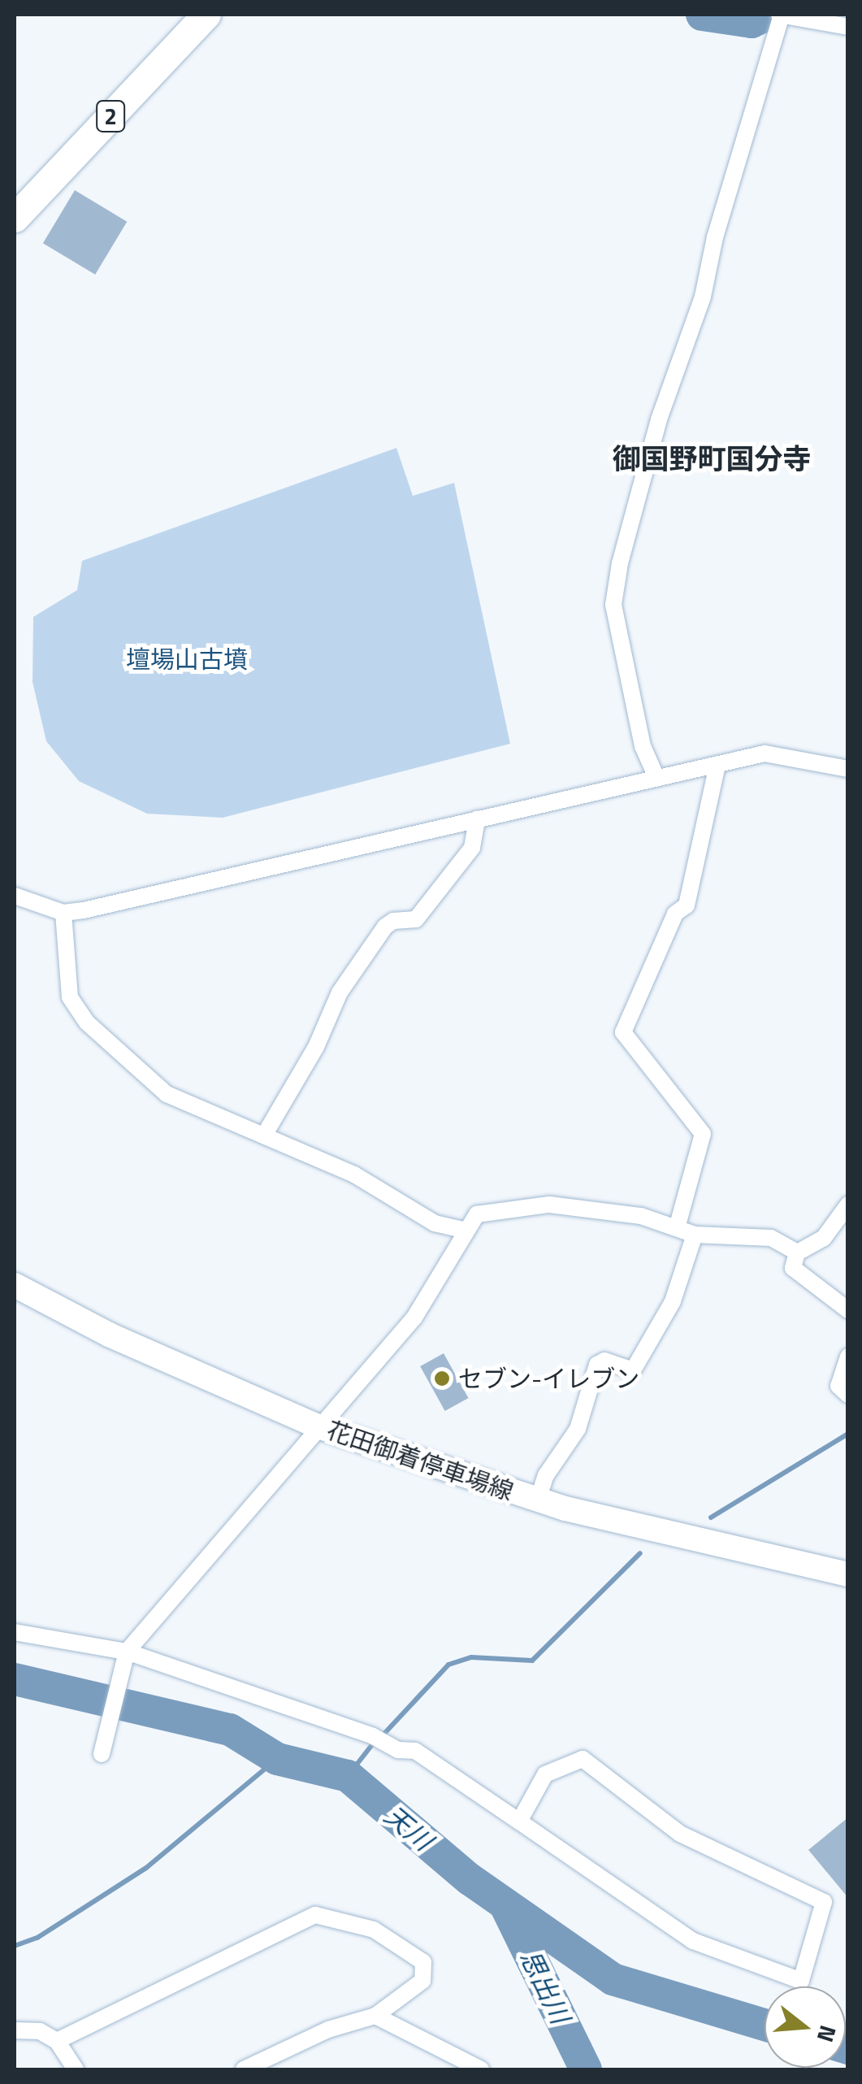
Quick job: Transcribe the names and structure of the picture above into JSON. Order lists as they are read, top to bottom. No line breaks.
{"streets":{"highway":["2"],"main road":["花田御着停車場線"]},"districts":["御国野町国分寺"],"water":["天川","思出川"],"parks":["壇場山古墳"],"places":["セブン-イレブン"],"north":"right"}
